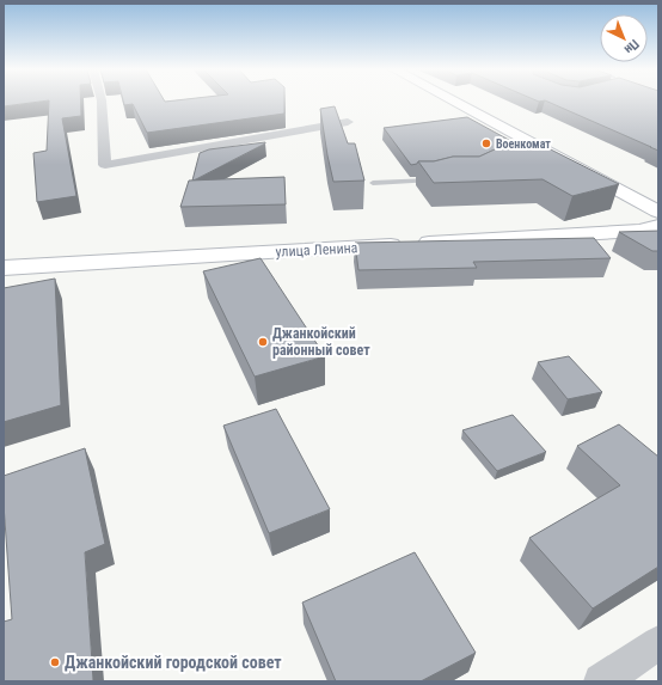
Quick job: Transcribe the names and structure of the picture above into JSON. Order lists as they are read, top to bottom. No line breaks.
{"streets":{"main road":["улица Ленина"]},"places":["Военкомат","Джанкойский районный совет","Джанкойский городской совет"],"north":"bottom right"}
